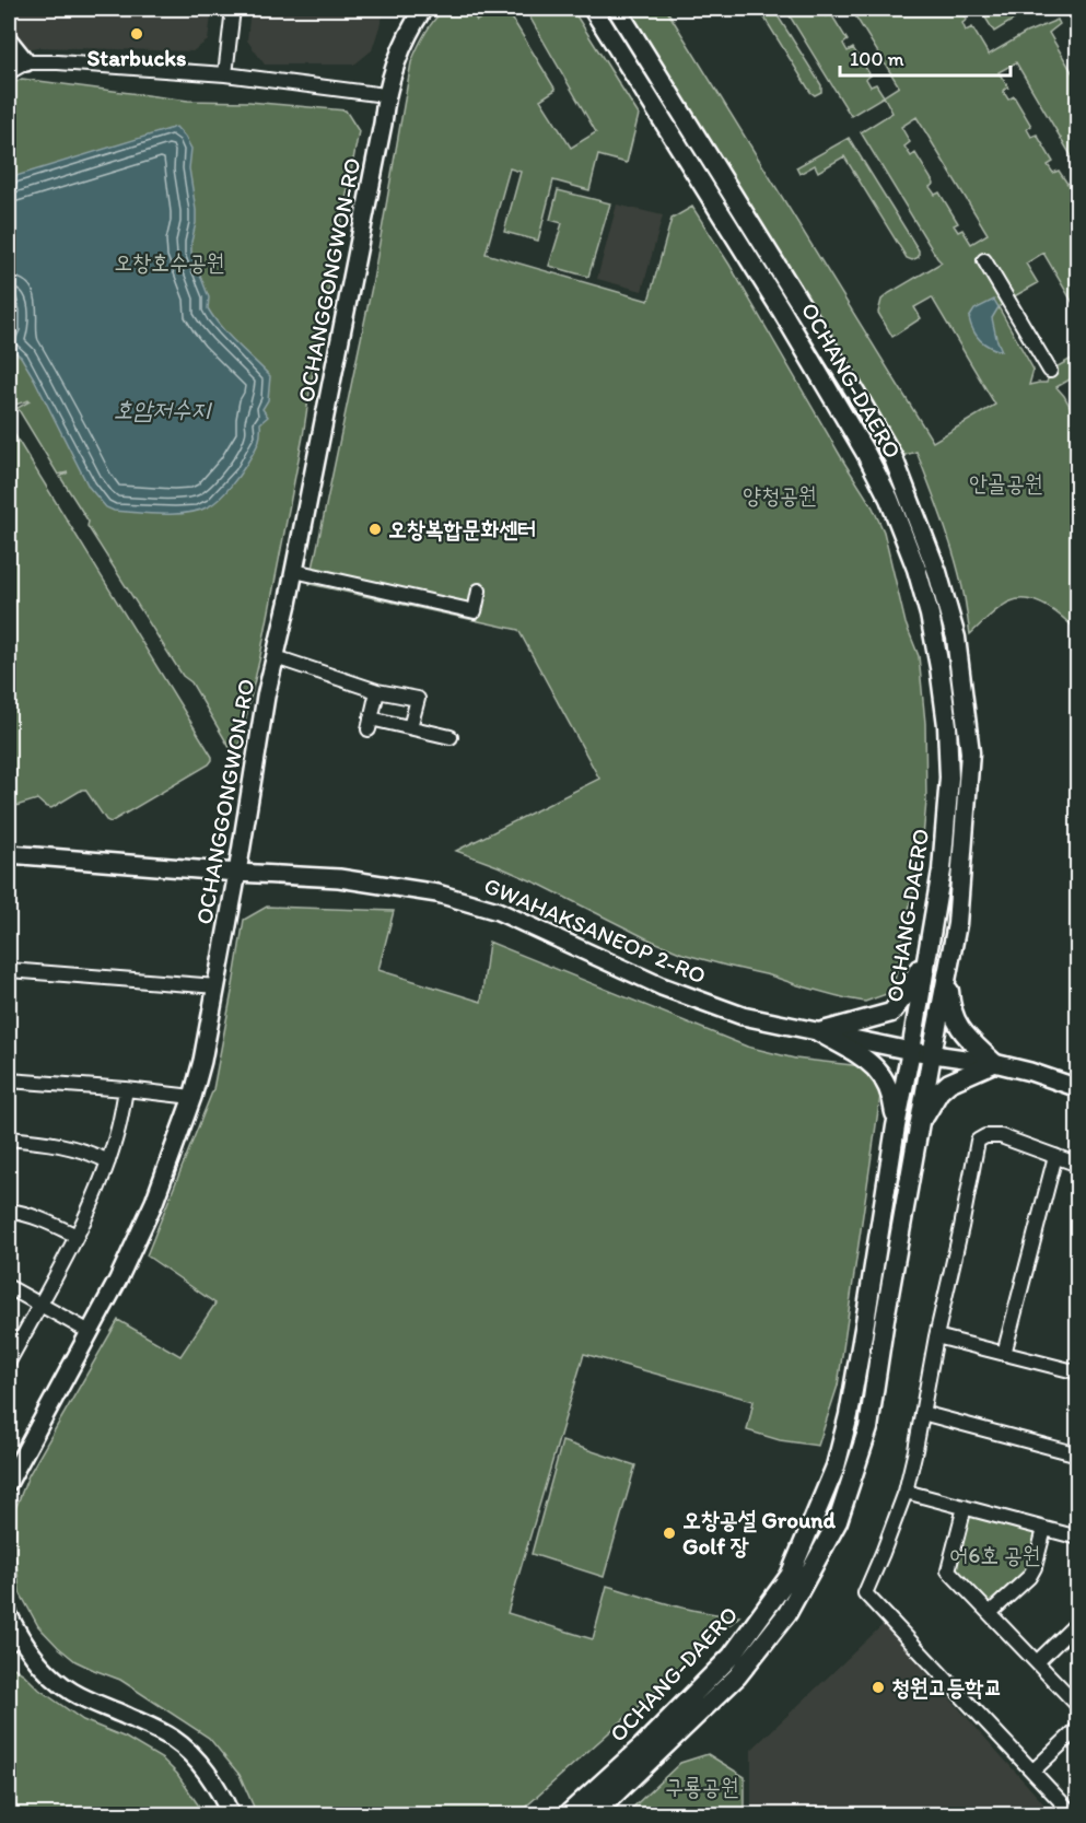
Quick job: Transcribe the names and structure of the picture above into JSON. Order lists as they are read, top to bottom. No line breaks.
{"streets":{"main road":["OCHANG-DAERO"],"street":["OCHANGGONGWON-RO","GWAHAKSANEOP 2-RO"]},"crossings":[["OCHANGGONGWON-RO","GWAHAKSANEOP 2-RO"],["OCHANG-DAERO","GWAHAKSANEOP 2-RO"]],"water":["호암저수지"],"parks":["오창호수공원","안골공원","양청공원","어6호 공원","구룡공원"],"places":["Starbucks","오창복합문화센터","오창공설 Ground Golf 장","청원고등학교"],"scale_bar":"100 m"}
